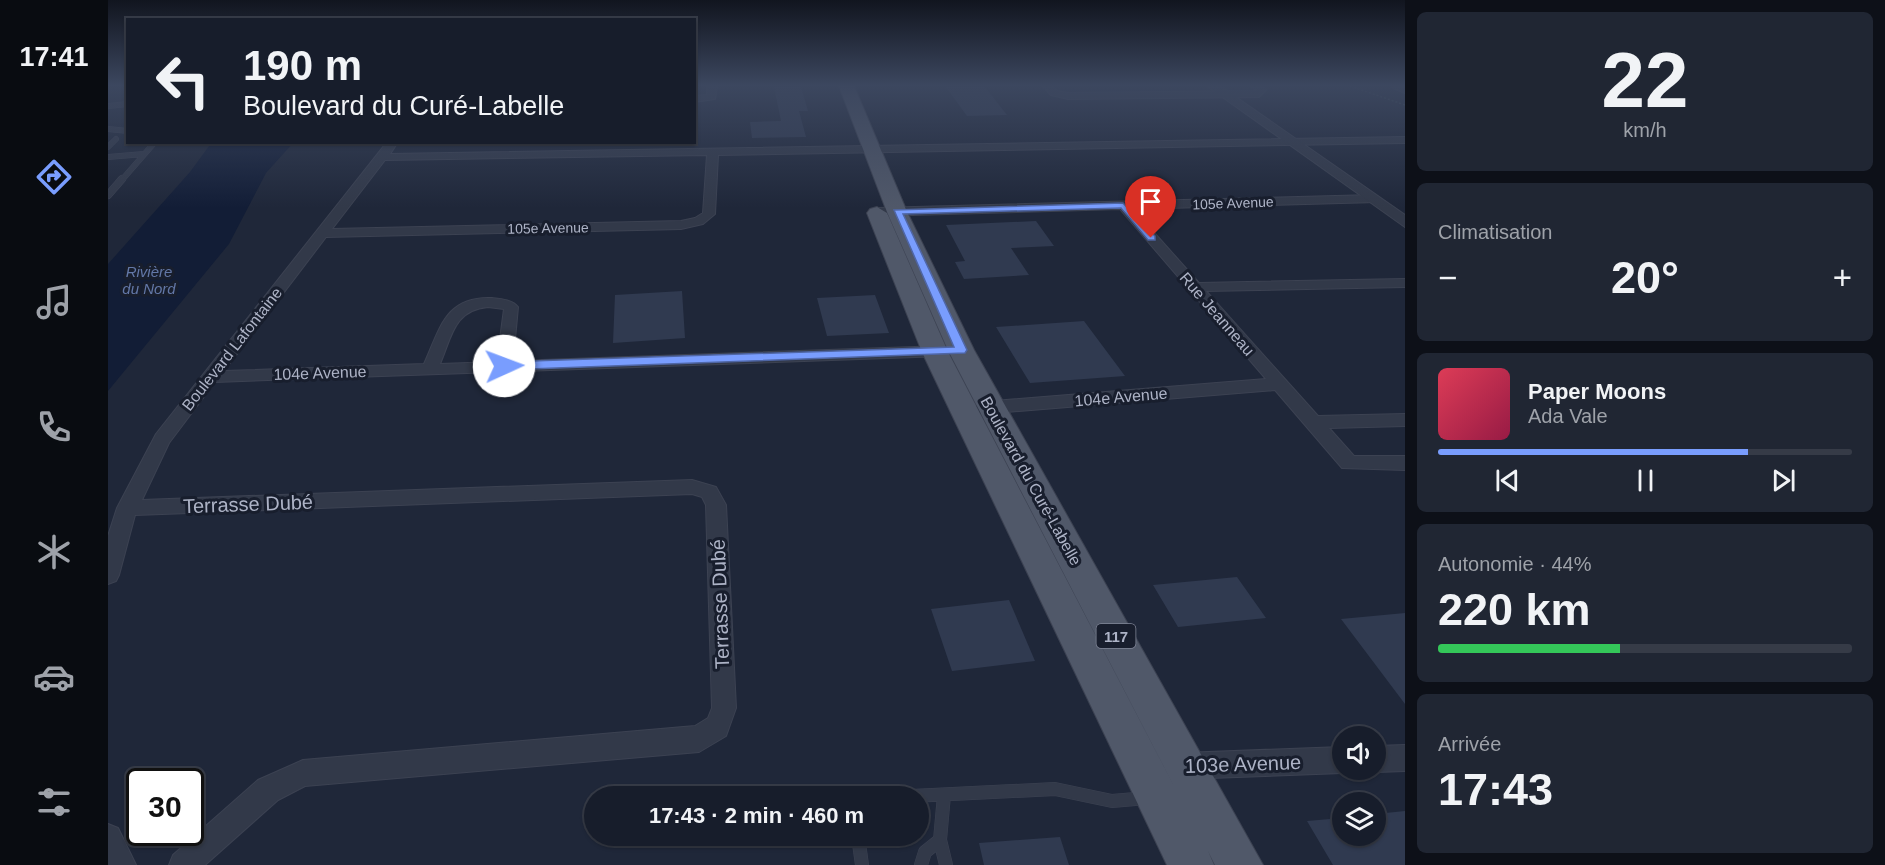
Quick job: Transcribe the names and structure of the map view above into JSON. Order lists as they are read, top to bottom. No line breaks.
{"streets":{"main road":["Boulevard du Curé-Labelle","117"],"street":["105e Avenue","Rue Jeanneau","Boulevard Lafontaine","104e Avenue","Terrasse Dubé","103e Avenue"]},"crossings":[["105e Avenue","Rue Jeanneau"],["105e Avenue","Boulevard Lafontaine"],["105e Avenue","Boulevard du Curé-Labelle"],["Rue Jeanneau","104e Avenue"],["Boulevard Lafontaine","104e Avenue"],["Boulevard Lafontaine","Terrasse Dubé"],["104e Avenue","Boulevard du Curé-Labelle"],["Boulevard du Curé-Labelle","103e Avenue"]],"water":["Rivière du Nord"],"page":{"tabs":"17:41","tile":[["22","km/h"],"Climatisation",["Autonomie · 44%","220 km"],["Arrivée","17:43"]],"turn":["190 m","Boulevard du Curé-Labelle"],"heat":["−","20°","+"],"song":["Paper Moons","Ada Vale"],"limit":"30","trip":"17:43 · 2 min · 460 m"}}
